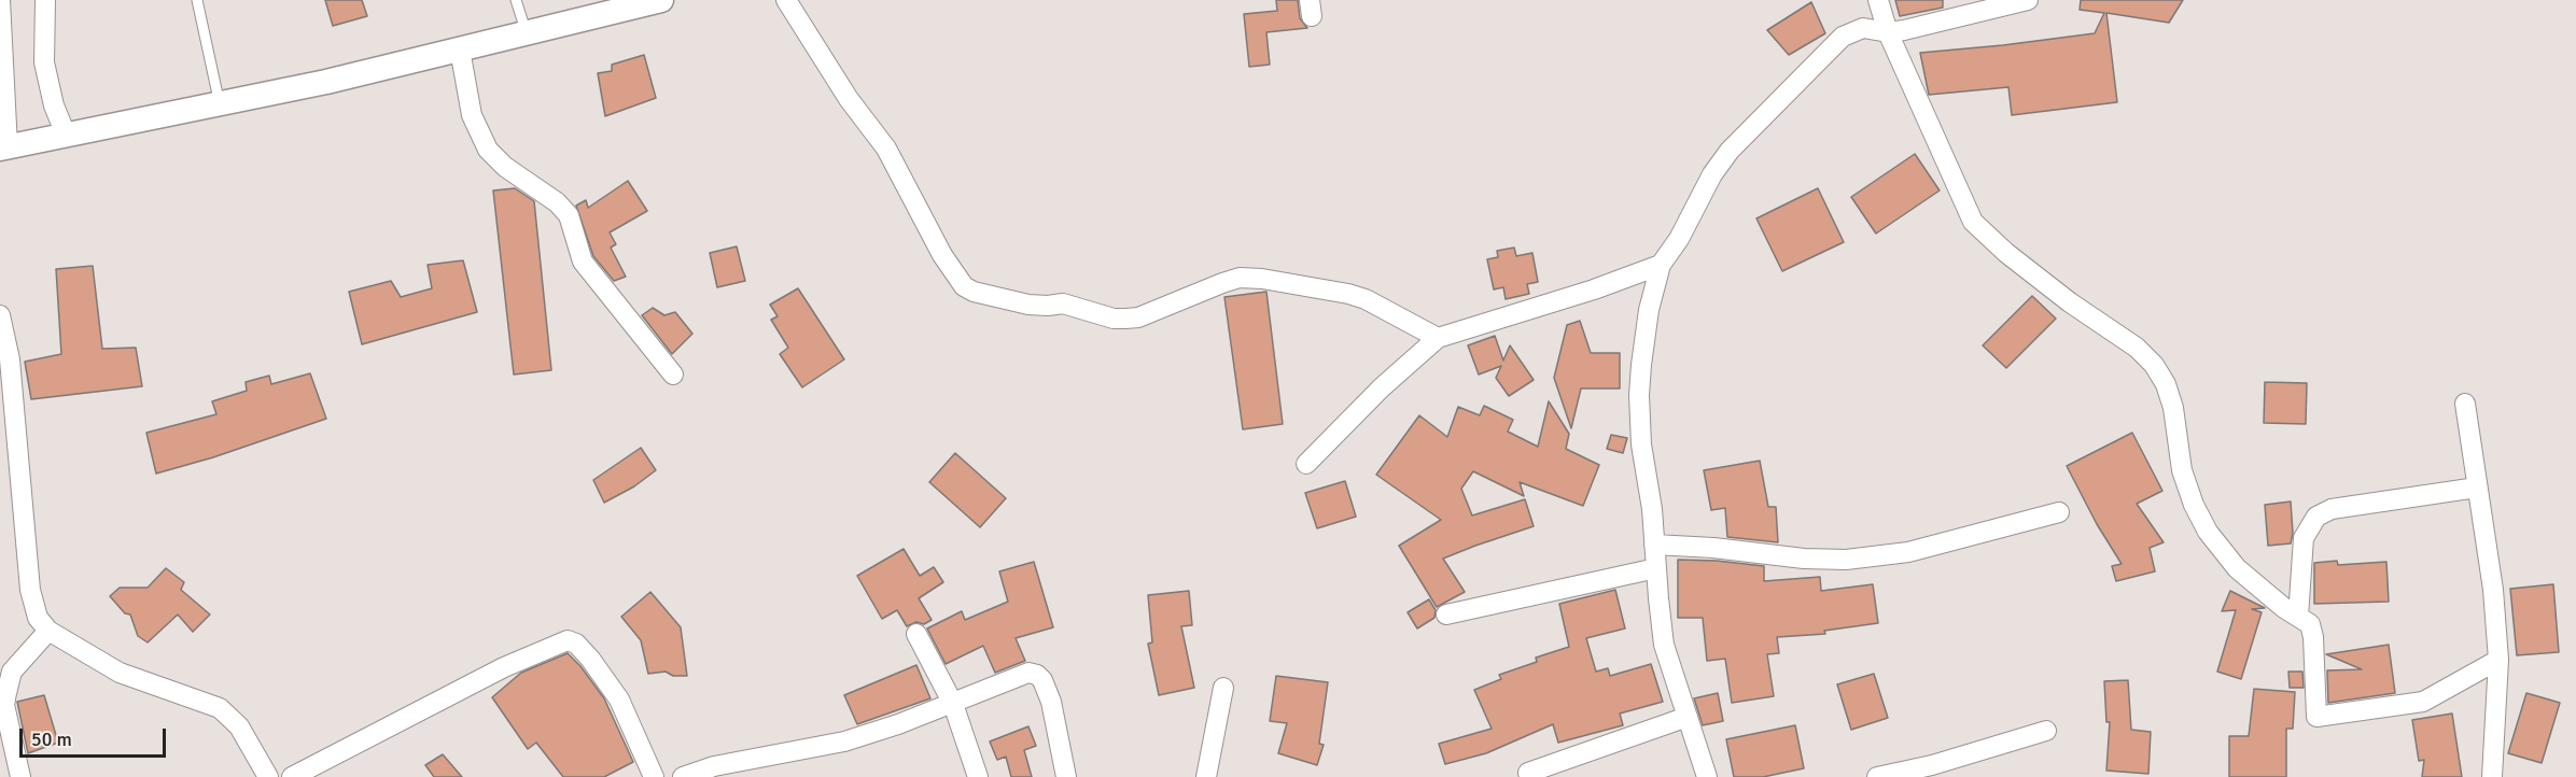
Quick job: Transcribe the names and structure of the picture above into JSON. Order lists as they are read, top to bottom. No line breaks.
{"scale_bar":"50 m"}
